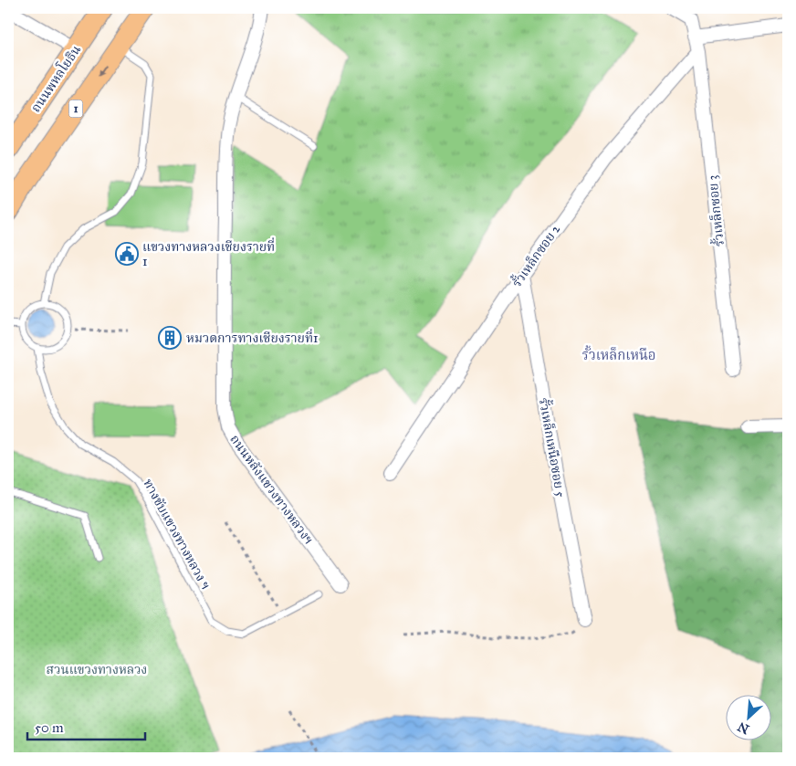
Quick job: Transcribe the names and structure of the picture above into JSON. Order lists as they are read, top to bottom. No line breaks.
{"streets":{"main road":["ถนนพหลโยธิน","1"],"street":["รั้วเหล็กซอย 3","รั้วเหล็กซอย 2","รั้วเหล็กเหนือซอย 5","ถนนหลังแขวงทางหลวงฯ"],"lane":["ทางขับแขวงทางหลวง ฯ"]},"crossings":[["รั้วเหล็กซอย 3","รั้วเหล็กซอย 2"],["รั้วเหล็กซอย 2","รั้วเหล็กเหนือซอย 5"]],"districts":["รั้วเหล็กเหนือ"],"parks":["สวนแขวงทางหลวง"],"places":{"public building":["แขวงทางหลวงเชียงรายที่ 1"],"building":["หมวดการทางเชียงรายที่1"]},"scale_bar":"50 m","north":"bottom left"}
